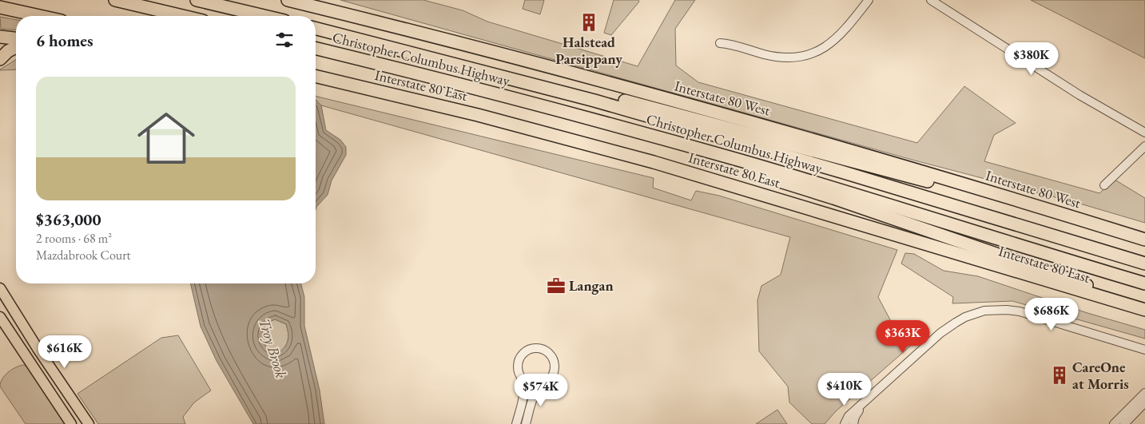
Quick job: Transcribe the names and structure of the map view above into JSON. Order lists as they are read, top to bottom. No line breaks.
{"streets":{"highway":["Christopher Columbus Highway","Interstate 80 East","Interstate 80 West"]},"water":["Troy Brook"],"places":{"building":["Halstead Parsippany","CareOne at Morris"],"office":["Langan"]},"page":{"heading":"6 homes","price":["$380K","$686K","$363K","$616K","$410K","$574K"],"list":[{"name":"$363,000","note":"2 rooms · 68 m² · Mazdabrook Court"}]}}
